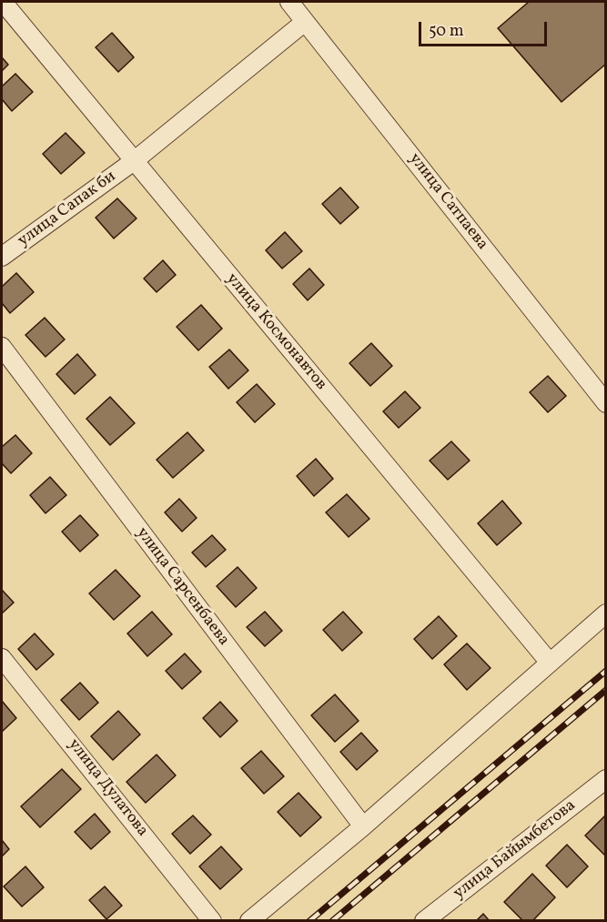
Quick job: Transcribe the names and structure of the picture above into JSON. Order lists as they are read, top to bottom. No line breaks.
{"streets":{"street":["улица Сатпаева","улица Сапак би","улица Космонавтов","улица Сарсенбаева","улица Дулатова","улица Байымбетова"]},"crossings":[["улица Сатпаева","улица Сапак би"],["улица Сапак би","улица Космонавтов"]],"scale_bar":"50 m"}
